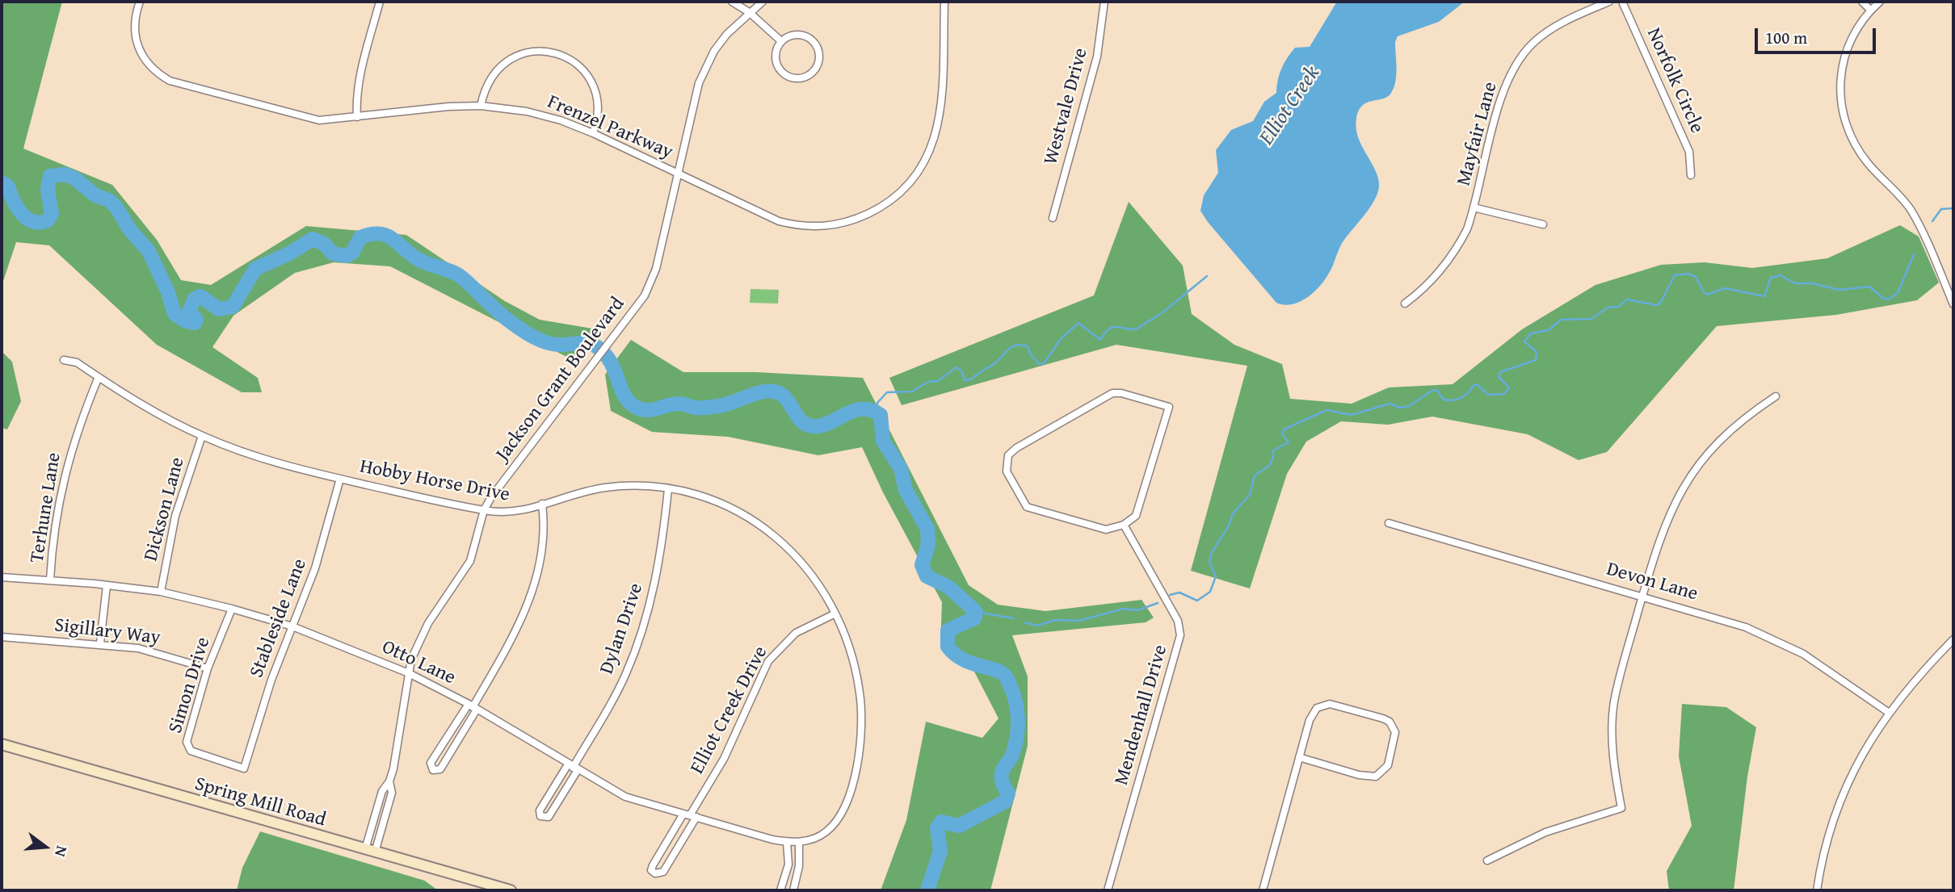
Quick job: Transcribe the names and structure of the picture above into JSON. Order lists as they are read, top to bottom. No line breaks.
{"streets":{"street":["Norfolk Circle","Westvale Drive","Frenzel Parkway","Mayfair Lane","Jackson Grant Boulevard","Hobby Horse Drive","Terhune Lane","Dickson Lane","Devon Lane","Stableside Lane","Dylan Drive","Sigillary Way","Otto Lane","Simon Drive","Elliot Creek Drive","Mendenhall Drive","Spring Mill Road"]},"crossings":[["Frenzel Parkway","Jackson Grant Boulevard"],["Jackson Grant Boulevard","Hobby Horse Drive"],["Jackson Grant Boulevard","Otto Lane"],["Jackson Grant Boulevard","Spring Mill Road"],["Hobby Horse Drive","Terhune Lane"],["Hobby Horse Drive","Dickson Lane"],["Hobby Horse Drive","Stableside Lane"],["Hobby Horse Drive","Dylan Drive"],["Hobby Horse Drive","Otto Lane"],["Hobby Horse Drive","Elliot Creek Drive"],["Terhune Lane","Otto Lane"],["Dickson Lane","Otto Lane"],["Stableside Lane","Otto Lane"],["Stableside Lane","Simon Drive"],["Dylan Drive","Otto Lane"],["Sigillary Way","Simon Drive"],["Otto Lane","Simon Drive"],["Otto Lane","Elliot Creek Drive"]],"water":["Elliot Creek"],"scale_bar":"100 m","north":"right"}
